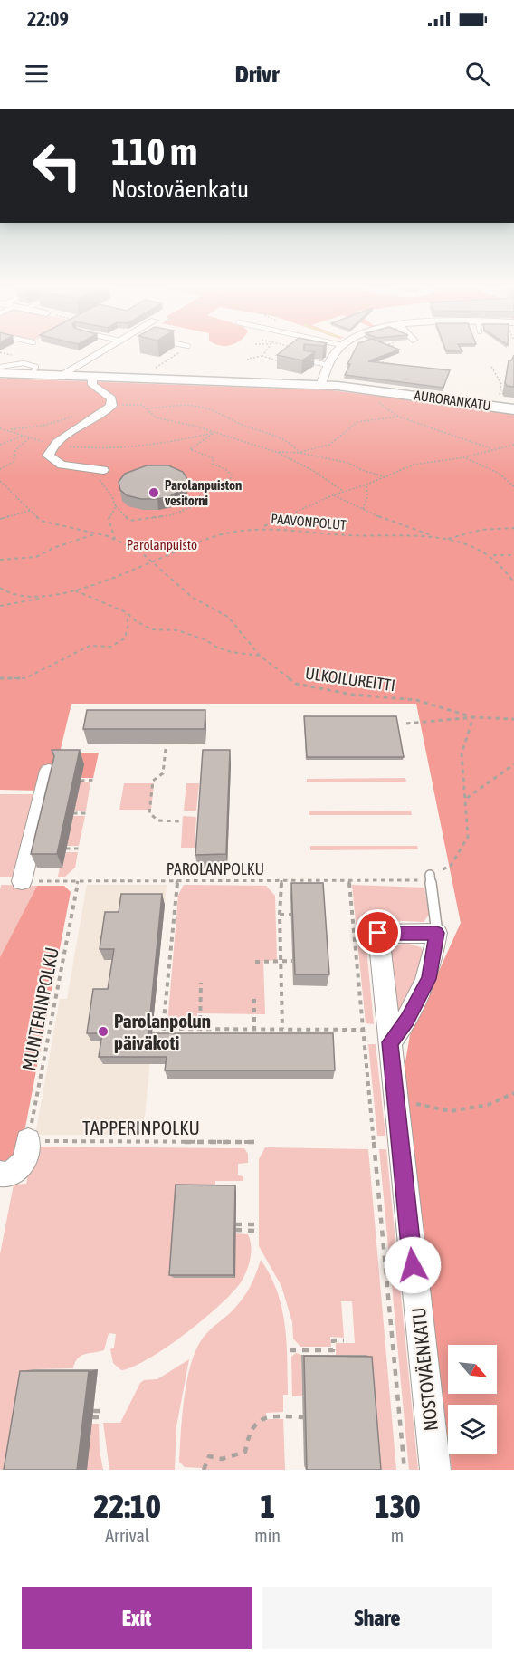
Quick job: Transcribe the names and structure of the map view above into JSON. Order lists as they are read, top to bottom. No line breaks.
{"streets":{"street":["AURORANKATU","NOSTOVÄENKATU"],"path":["PAAVONPOLUT","ULKOILUREITTI","PAROLANPOLKU","MUNTERINPOLKU","TAPPERINPOLKU"]},"crossings":[["PAAVONPOLUT","ULKOILUREITTI"],["PAROLANPOLKU","MUNTERINPOLKU"],["MUNTERINPOLKU","TAPPERINPOLKU"]],"parks":["Parolanpuisto"],"places":["Parolanpuiston vesitorni","Parolanpolun päiväkoti"],"north":"bottom right","page":{"status":"22:09","header":"Drivr","turn":["110 m","Nostoväenkatu"],"eta":["22:10","Arrival","1","min","130","m"],"buttons":["Exit","Share"]}}
